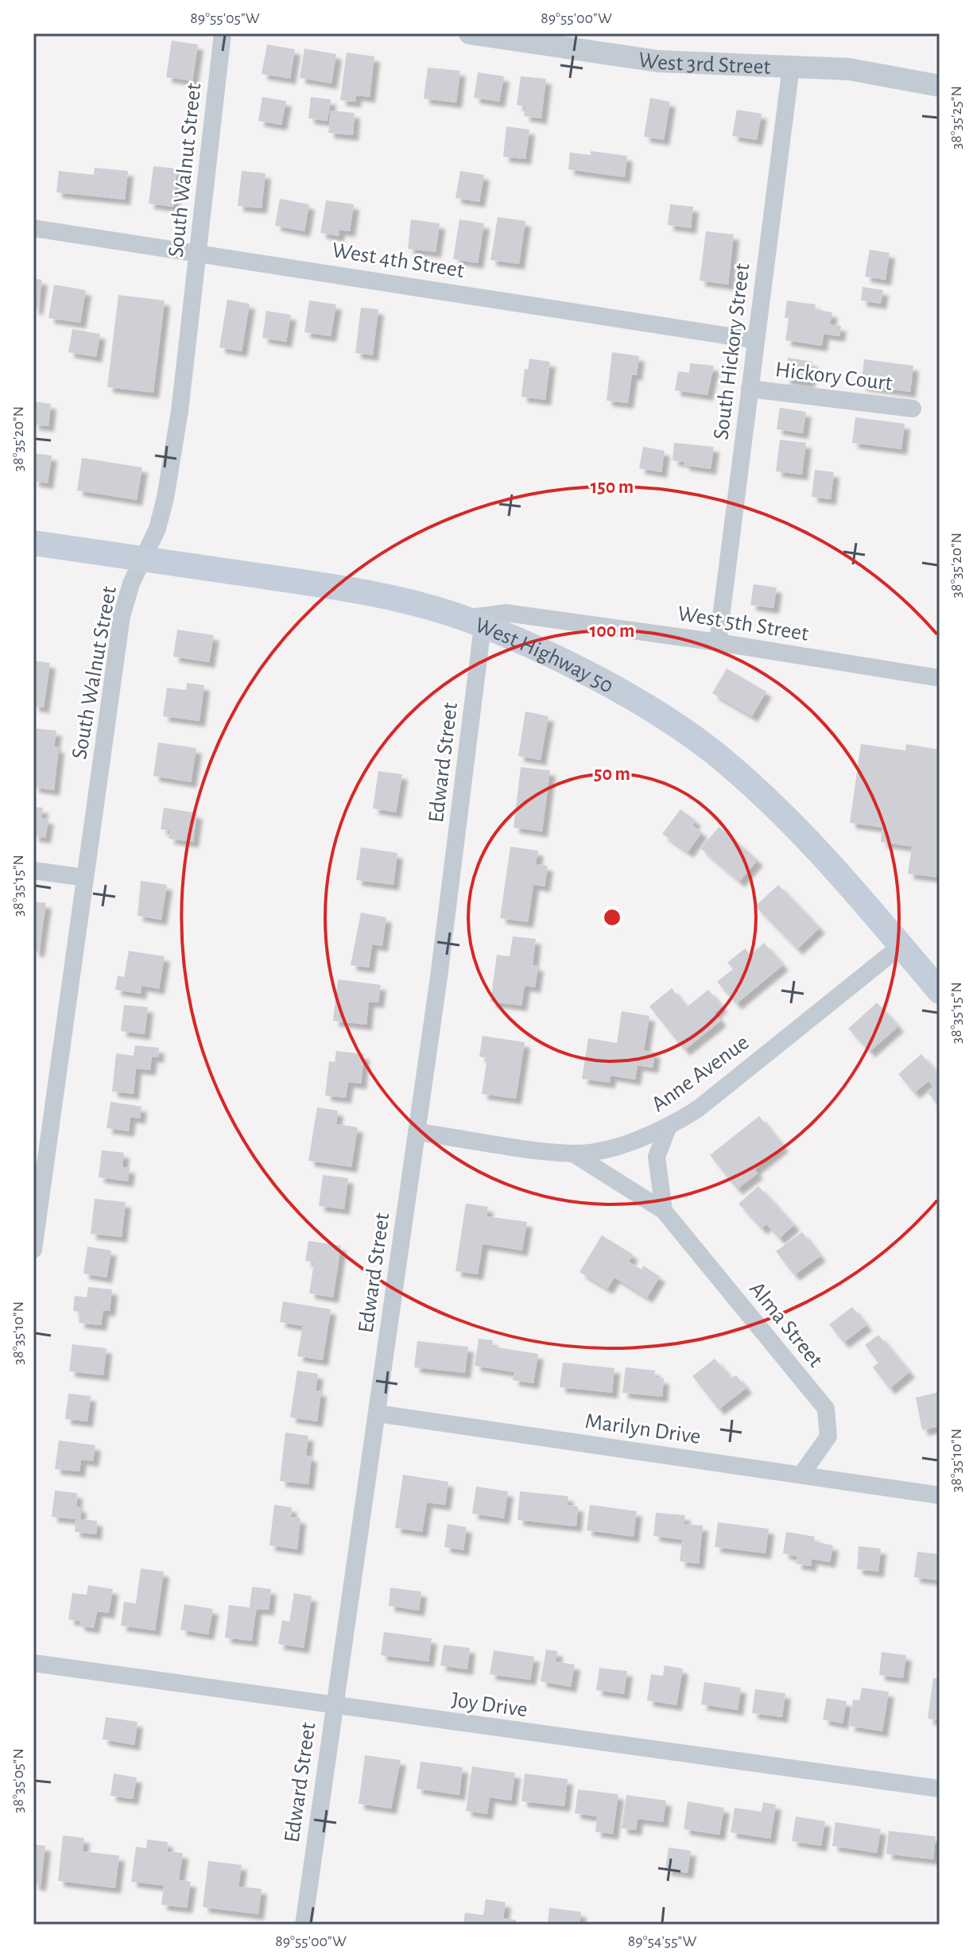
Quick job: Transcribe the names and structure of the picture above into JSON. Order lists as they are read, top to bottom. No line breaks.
{"streets":{"main road":["West Highway 50"],"street":["West 3rd Street","South Walnut Street","West 4th Street","South Hickory Street","Hickory Court","West 5th Street","Edward Street","Anne Avenue","Alma Street","Marilyn Drive","Joy Drive"]},"crossings":[["West 3rd Street","South Hickory Street"],["South Walnut Street","West 4th Street"],["South Walnut Street","West Highway 50"],["West 4th Street","South Hickory Street"],["South Hickory Street","Hickory Court"],["South Hickory Street","West 5th Street"],["West 5th Street","West Highway 50"],["West 5th Street","Edward Street"],["West Highway 50","Edward Street"],["West Highway 50","Anne Avenue"],["Edward Street","Anne Avenue"],["Edward Street","Marilyn Drive"],["Edward Street","Joy Drive"],["Anne Avenue","Alma Street"],["Alma Street","Marilyn Drive"]],"coordinates":["89°55'05\"W","89°55'00\"W","38°35'25\"N","38°35'20\"N","38°35'15\"N","38°35'10\"N","38°35'05\"N","89°54'55\"W"],"rings":["150 m","100 m","50 m"]}
